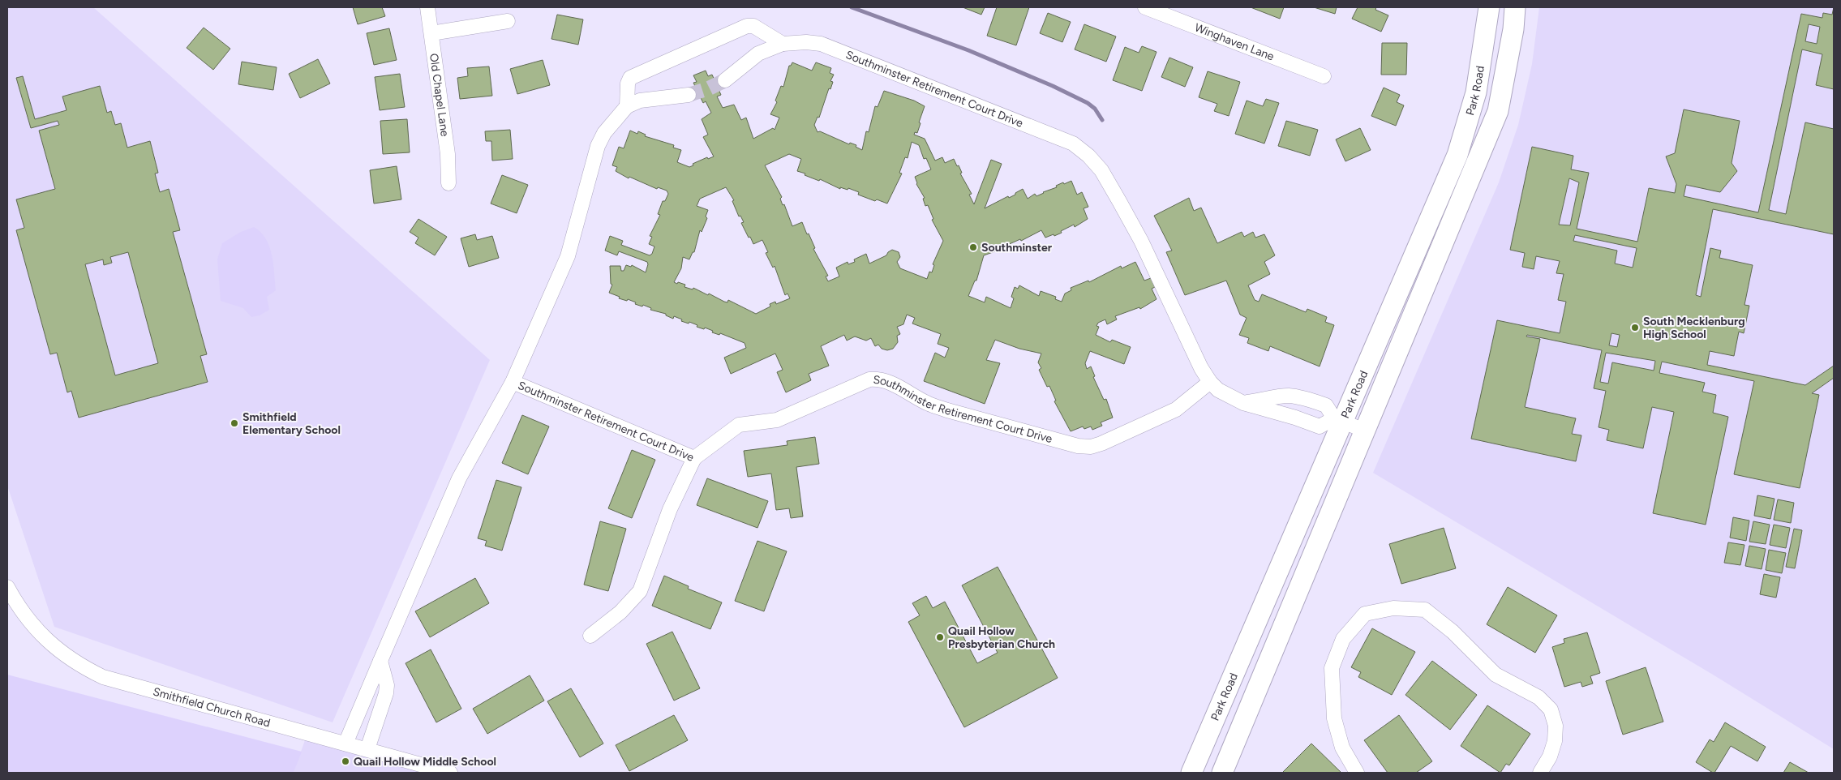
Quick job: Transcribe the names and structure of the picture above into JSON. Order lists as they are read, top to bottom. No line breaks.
{"streets":{"main road":["Park Road"],"street":["Winghaven Lane","Southminster Retirement Court Drive","Old Chapel Lane","Smithfield Church Road"]},"crossings":[["Southminster Retirement Court Drive","Park Road"],["Southminster Retirement Court Drive","Smithfield Church Road"]],"places":["Southminster","South Mecklenburg High School","Smithfield Elementary School","Quail Hollow Presbyterian Church","Quail Hollow Middle School"]}
